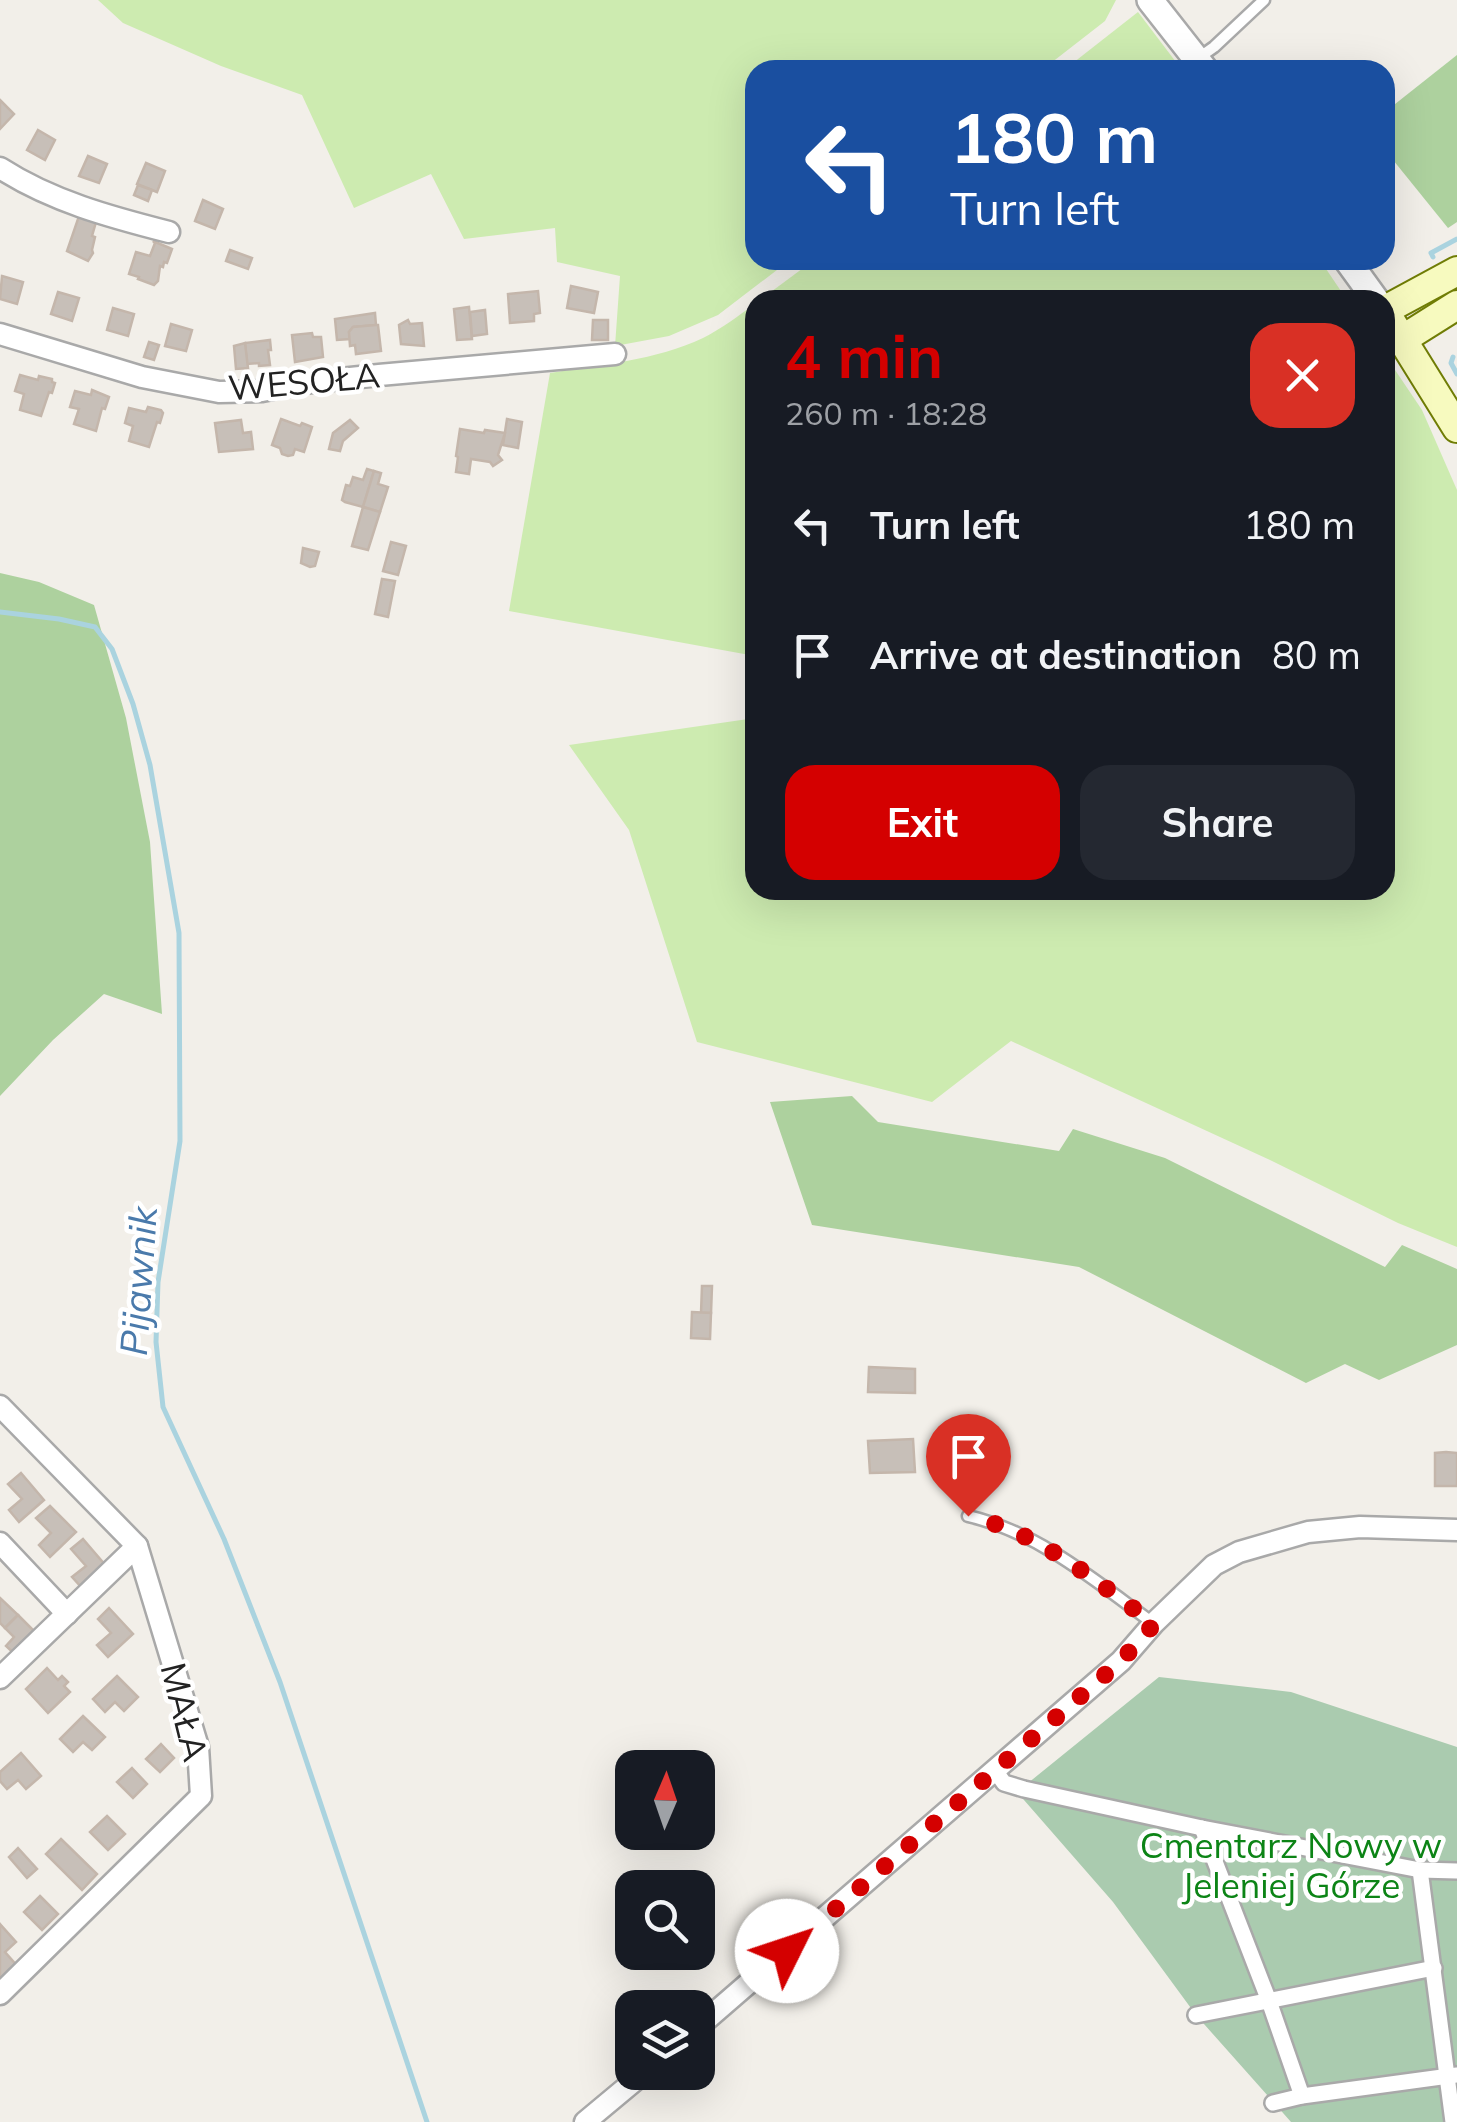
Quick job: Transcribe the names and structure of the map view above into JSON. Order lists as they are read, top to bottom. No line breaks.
{"streets":{"street":["WESOŁA","MAŁA"]},"water":["Pijawnik"],"parks":["Cmentarz Nowy w Jeleniej Górze"],"north":"top","page":{"turn":["180 m","Turn left"],"heading":["4 min","260 m · 18:28"],"list":[{"name":"Turn left","value":"180 m"},{"name":"Arrive at destination","value":"80 m"}],"buttons":["Exit","Share"]}}
